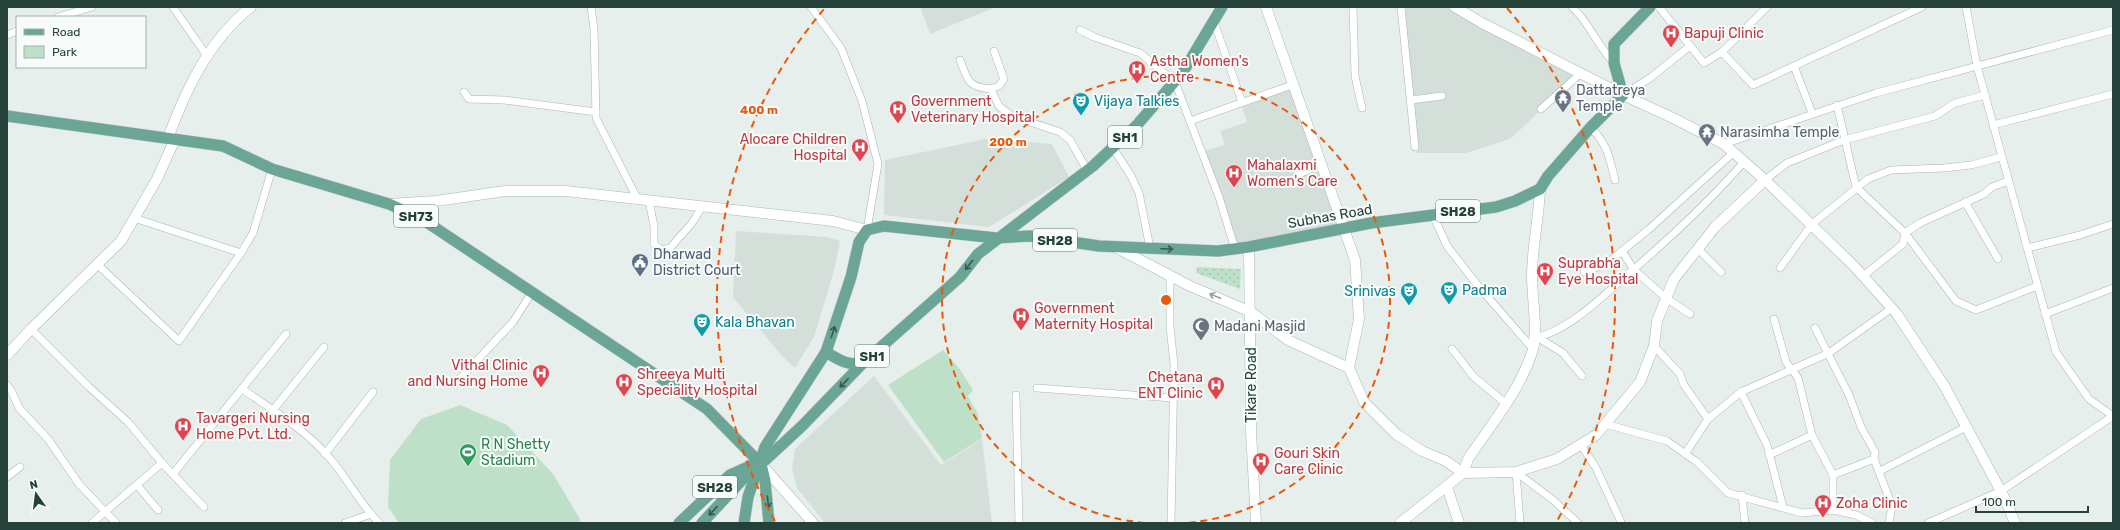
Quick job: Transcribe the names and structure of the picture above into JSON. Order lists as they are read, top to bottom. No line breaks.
{"streets":{"main road":["SH1","SH28","SH73","Subhas Road"],"street":["Tikare Road"]},"crossings":[["SH1","SH28"],["SH1","SH73"],["SH1","Subhas Road"],["SH28","SH73"],["Subhas Road","Tikare Road"]],"places":{"hospital":["Bapuji Clinic","Astha Women's Centre","Government Veterinary Hospital","Alocare Children Hospital","Mahalaxmi Women's Care","Suprabha Eye Hospital","Government Maternity Hospital","Vithal Clinic and Nursing Home","Shreeya Multi Speciality Hospital","Chetana ENT Clinic","Tavargeri Nursing Home Pvt. Ltd.","Gouri Skin Care Clinic","Zoha Clinic"],"temple":["Dattatreya Temple","Narasimha Temple"],"theatre":["Vijaya Talkies","Padma","Srinivas","Kala Bhavan"],"public building":["Dharwad District Court"],"mosque":["Madani Masjid"],"sports":["R N Shetty Stadium"]},"legend":["Road","Park"],"scale_bar":"100 m","north":"top","rings":["400 m","200 m"]}
